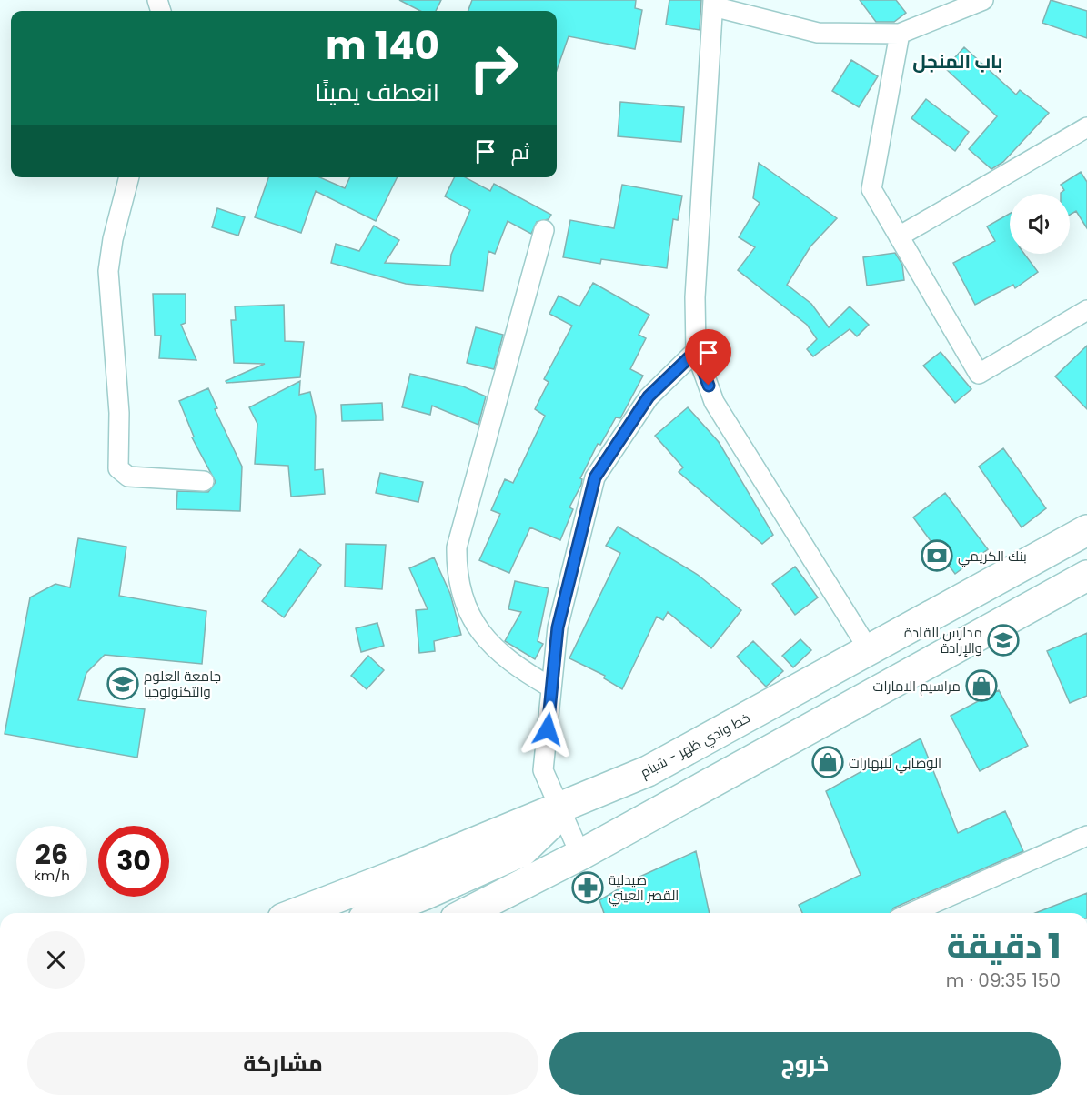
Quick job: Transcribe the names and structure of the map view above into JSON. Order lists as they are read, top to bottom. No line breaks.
{"streets":{"main road":["خط وادي ظهر - شبام"]},"districts":["باب المنجل"],"places":{"bank":["بنك الكريمي"],"school or university":["مدارس القادة والإرادة","جامعة العلوم والتكنولوجيا"],"shop":["مراسيم الامارات","الوصابي للبهارات"],"pharmacy":["صيدلية القصر العيني"]},"page":{"turn":["140 m","انعطف يمينًا"],"then":"ثم","speed":"26 km/h","limit":"30","heading":["1 دقيقة","150 m · 09:35"],"buttons":["خروج","مشاركة"]}}
